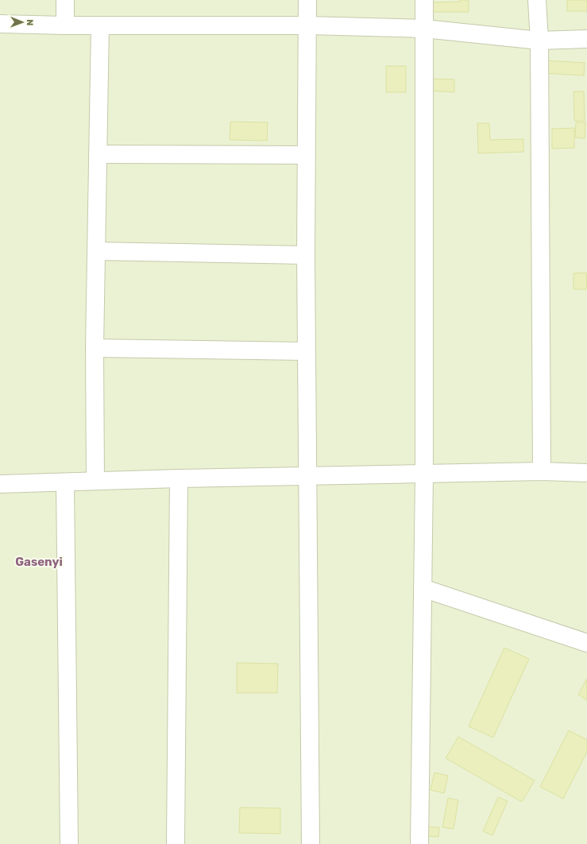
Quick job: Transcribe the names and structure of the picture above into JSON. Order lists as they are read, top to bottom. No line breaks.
{"districts":["Gasenyi"],"north":"right"}
